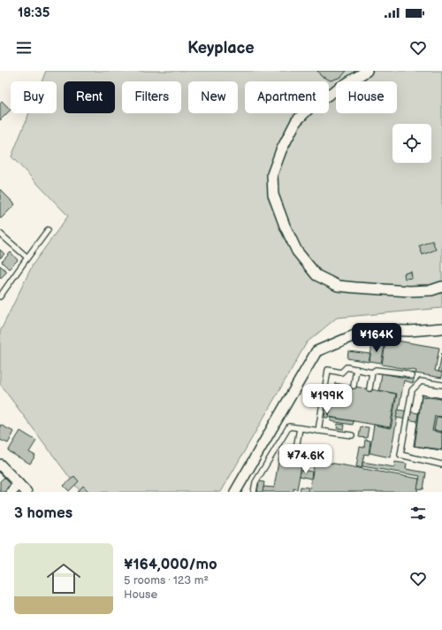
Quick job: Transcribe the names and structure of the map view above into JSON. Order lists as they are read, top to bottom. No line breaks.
{"page":{"status":"18:35","header":"Keyplace","chip":["Buy","Rent","Filters","New","Apartment","House"],"price":["¥164K","¥199K","¥74.6K"],"heading":"3 homes","list":[{"name":"¥164,000/mo","note":"5 rooms · 123 m² · House"}]}}
